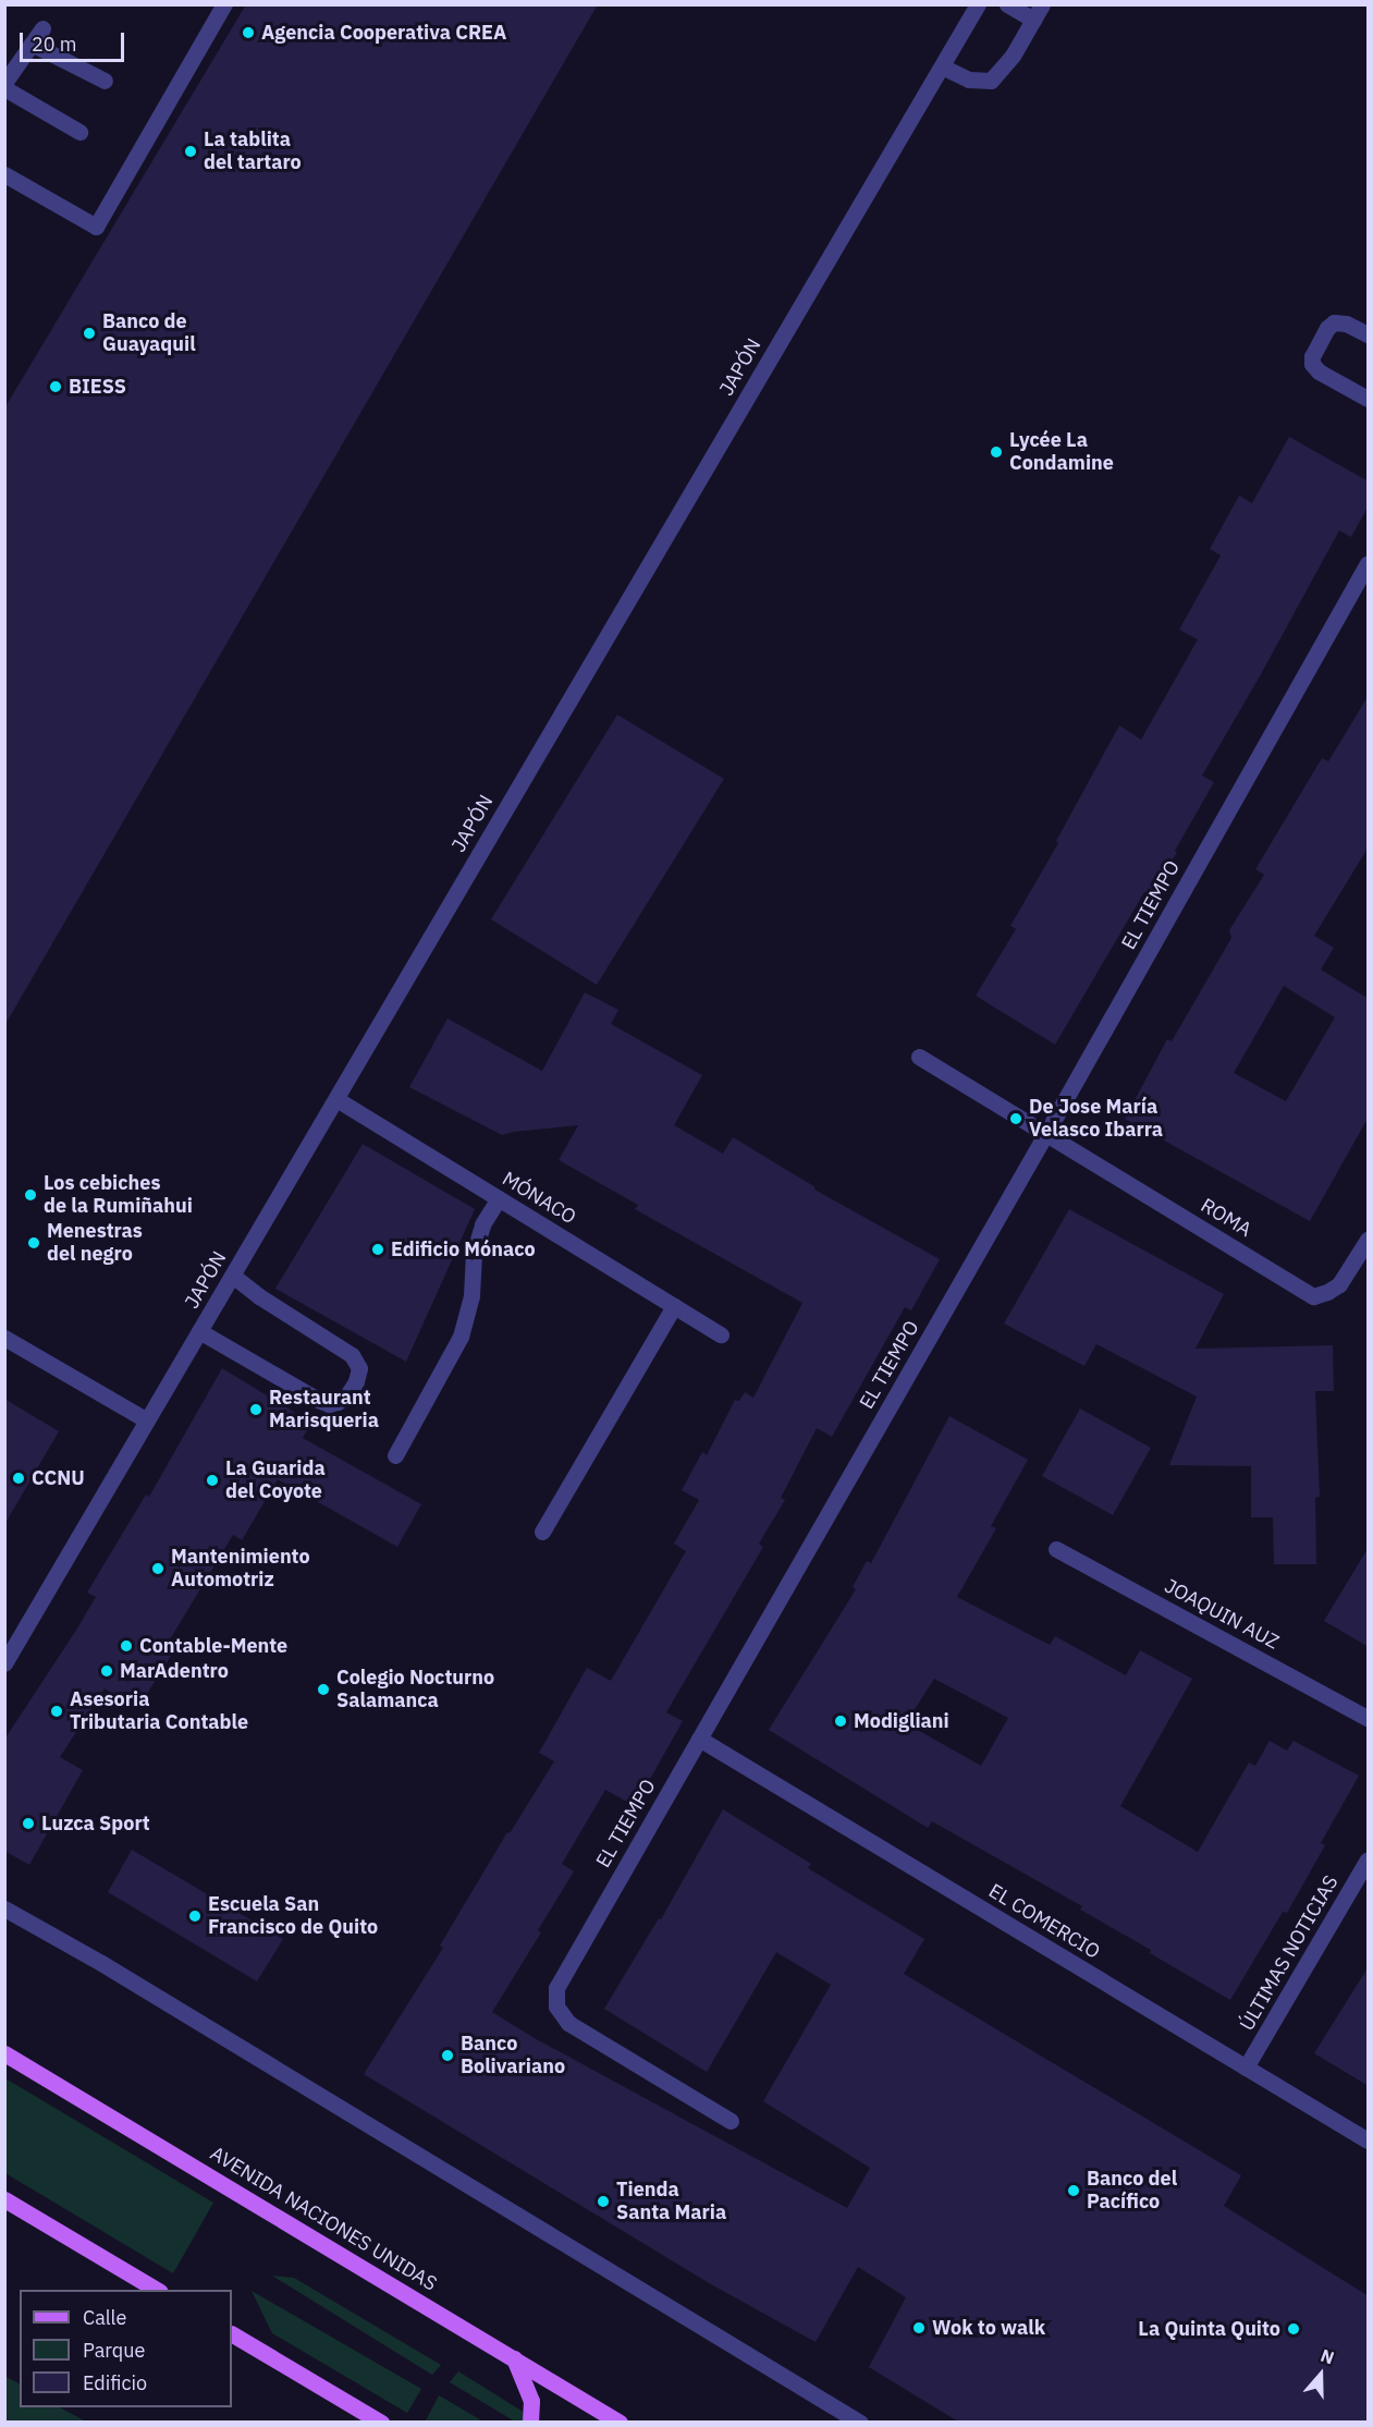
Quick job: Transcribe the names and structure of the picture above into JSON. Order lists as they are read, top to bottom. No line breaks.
{"streets":{"main road":["AVENIDA NACIONES UNIDAS"],"street":["JAPÓN","EL TIEMPO","MÓNACO","ROMA","JOAQUIN AUZ","EL COMERCIO","ÚLTIMAS NOTICIAS"]},"crossings":[["JAPÓN","MÓNACO"],["EL TIEMPO","ROMA"],["EL TIEMPO","EL COMERCIO"],["EL COMERCIO","ÚLTIMAS NOTICIAS"]],"places":["Agencia Cooperativa CREA","La tablita del tartaro","Banco de Guayaquil","BIESS","Lycée La Condamine","De Jose María Velasco Ibarra","Los cebiches de la Rumiñahui","Menestras del negro","Edificio Mónaco","Restaurant Marisqueria","CCNU","La Guarida del Coyote","Mantenimiento Automotriz","Contable-Mente","MarAdentro","Colegio Nocturno Salamanca","Asesoria Tributaria Contable","Modigliani","Luzca Sport","Escuela San Francisco de Quito","Banco Bolivariano","Banco del Pacífico","Tienda Santa Maria","Wok to walk","La Quinta Quito"],"legend":["Calle","Parque","Edificio"],"scale_bar":"20 m","north":"top"}
